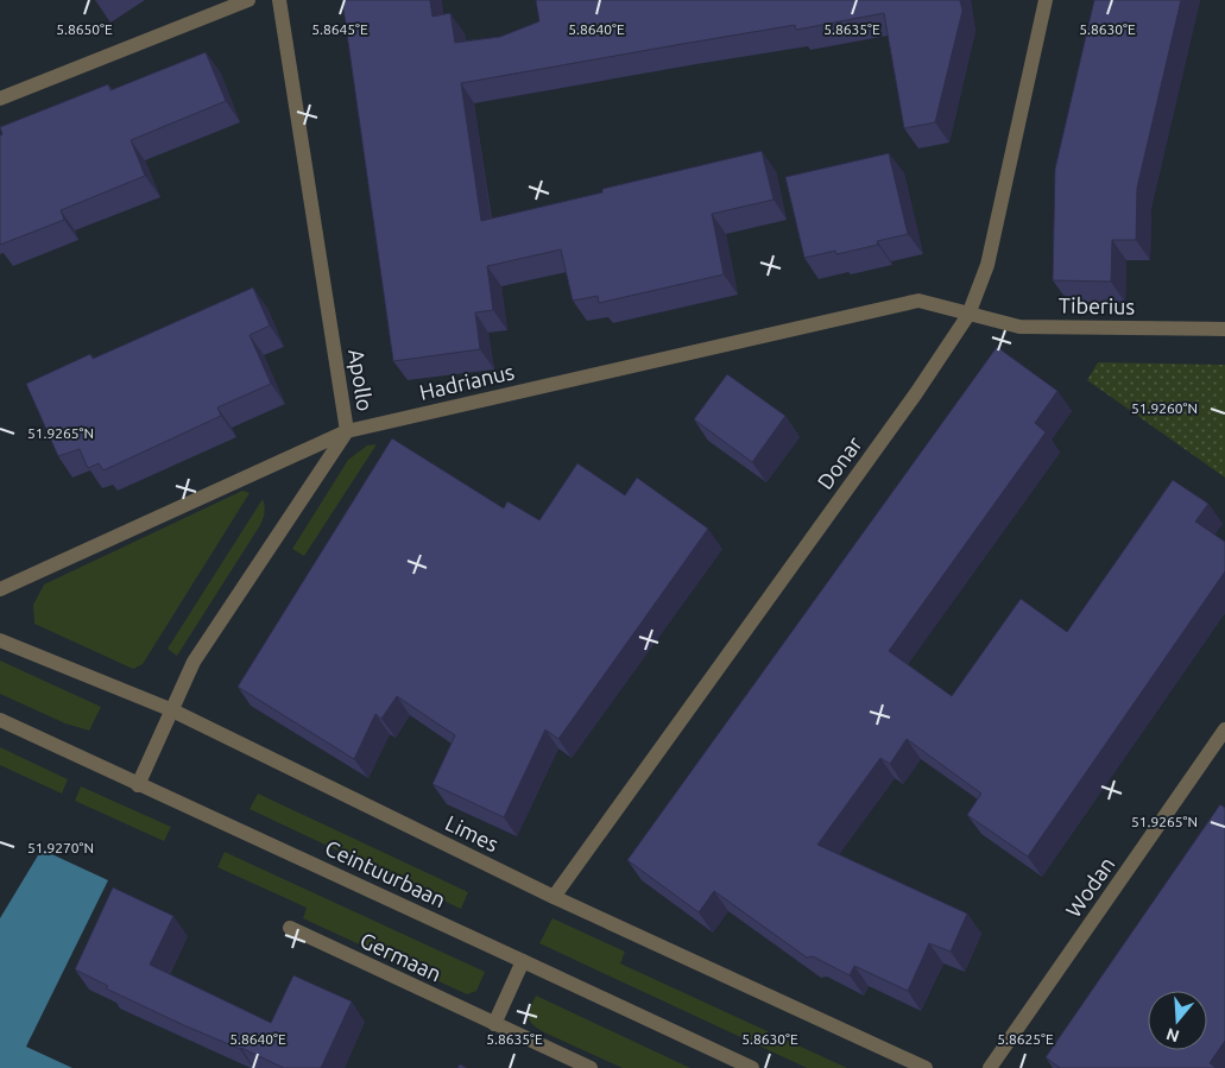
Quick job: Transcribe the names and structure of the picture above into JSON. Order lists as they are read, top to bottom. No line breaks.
{"streets":{"street":["Tiberius","Apollo","Hadrianus","Donar","Limes","Ceintuurbaan","Wodan","Germaan"]},"crossings":[["Tiberius","Hadrianus"],["Tiberius","Donar"],["Apollo","Hadrianus"],["Apollo","Limes"],["Apollo","Ceintuurbaan"],["Hadrianus","Donar"],["Donar","Limes"]],"north":"bottom","coordinates":["5.8650°E","5.8645°E","5.8640°E","5.8635°E","5.8630°E","51.9260°N","51.9265°N","51.9270°N","5.8625°E"]}
